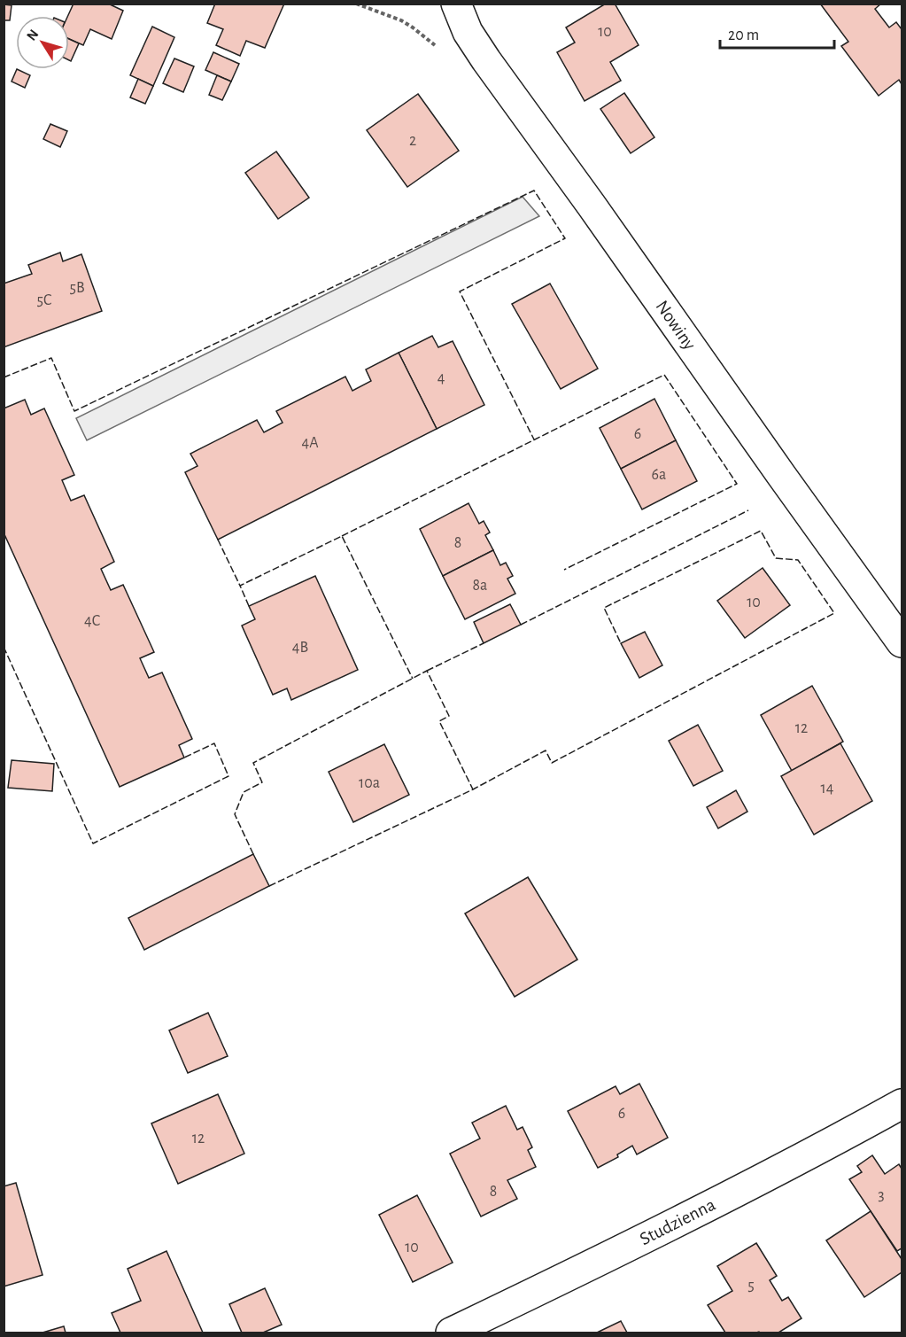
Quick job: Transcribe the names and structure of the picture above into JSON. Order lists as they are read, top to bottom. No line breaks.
{"streets":{"street":["Nowiny","Studzienna"]},"house_numbers":["10","2","5B","5C","4","6","4A","6a","8","8a","10","4C","4B","12","10a","14","6","12","8","3","10","5"],"scale_bar":"20 m","north":"top left"}
